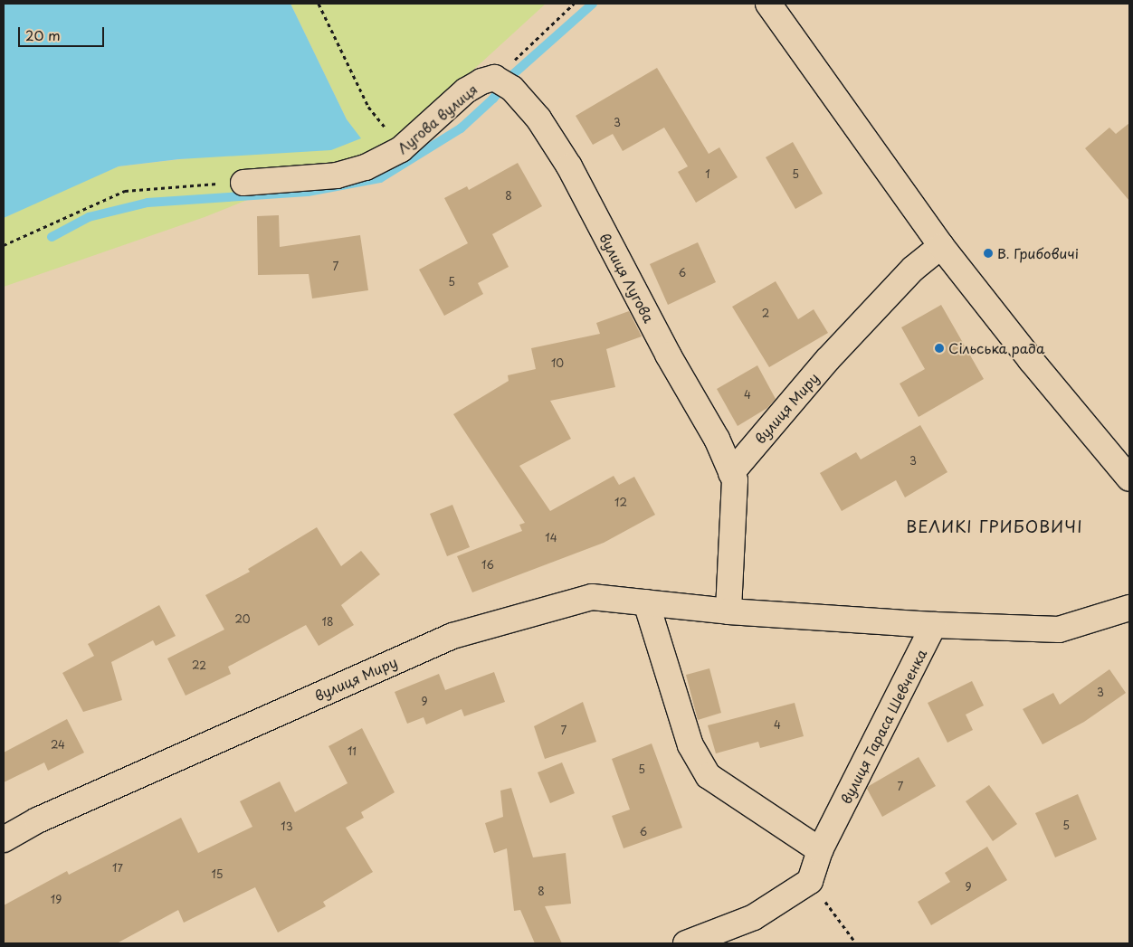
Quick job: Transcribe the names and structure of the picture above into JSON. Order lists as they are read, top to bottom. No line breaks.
{"streets":{"main road":["Лугова вулиця","вулиця Лугова","вулиця Миру","вулиця Тараса Шевченка"]},"crossings":[["Лугова вулиця","вулиця Лугова"],["вулиця Лугова","вулиця Миру"],["вулиця Миру","вулиця Тараса Шевченка"]],"districts":["ВЕЛИКІ ГРИБОВИЧІ"],"places":["В. Грибовичі","Сільська рада"],"house_numbers":["3","1","5","8","7","6","5","2","10","4","3","12","14","16","20","18","22","3","9","4","7","24","11","5","7","5","13","6","17","15","9","8","19"],"scale_bar":"20 m"}
